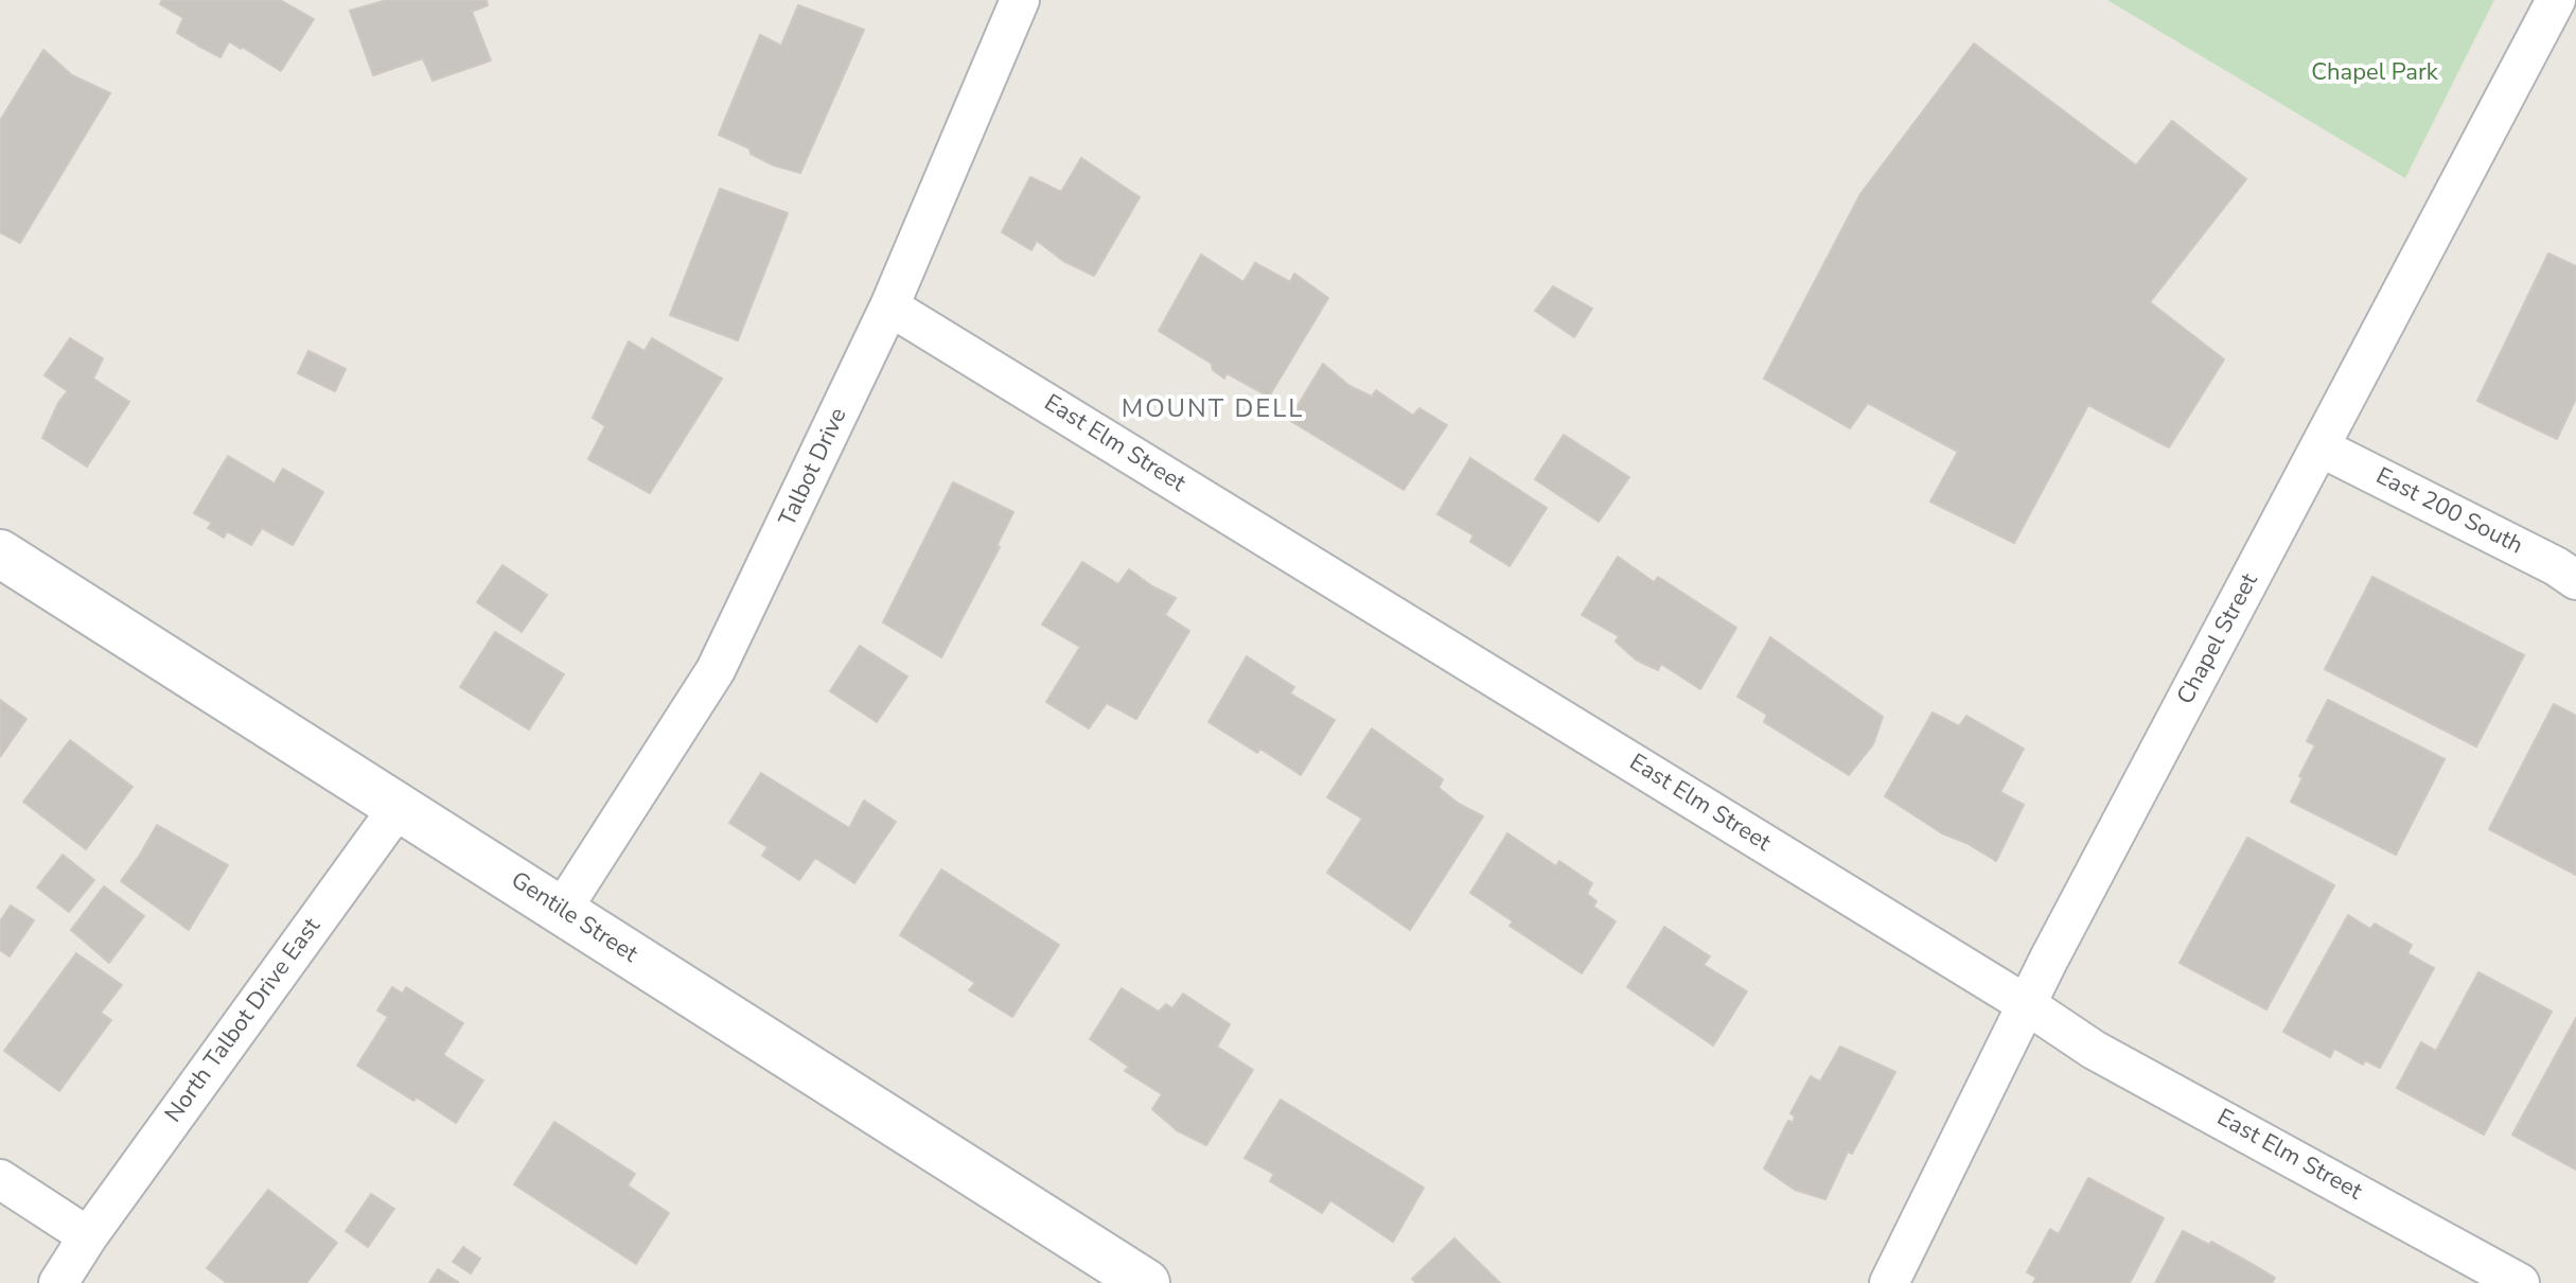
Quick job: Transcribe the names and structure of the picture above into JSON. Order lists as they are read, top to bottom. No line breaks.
{"streets":{"main road":["Gentile Street"],"street":["East Elm Street","Talbot Drive","East 200 South","Chapel Street","North Talbot Drive East"]},"crossings":[["East Elm Street","Talbot Drive"],["East Elm Street","Chapel Street"],["Talbot Drive","Gentile Street"],["East 200 South","Chapel Street"],["Gentile Street","North Talbot Drive East"]],"districts":["MOUNT DELL"],"parks":["Chapel Park"]}
